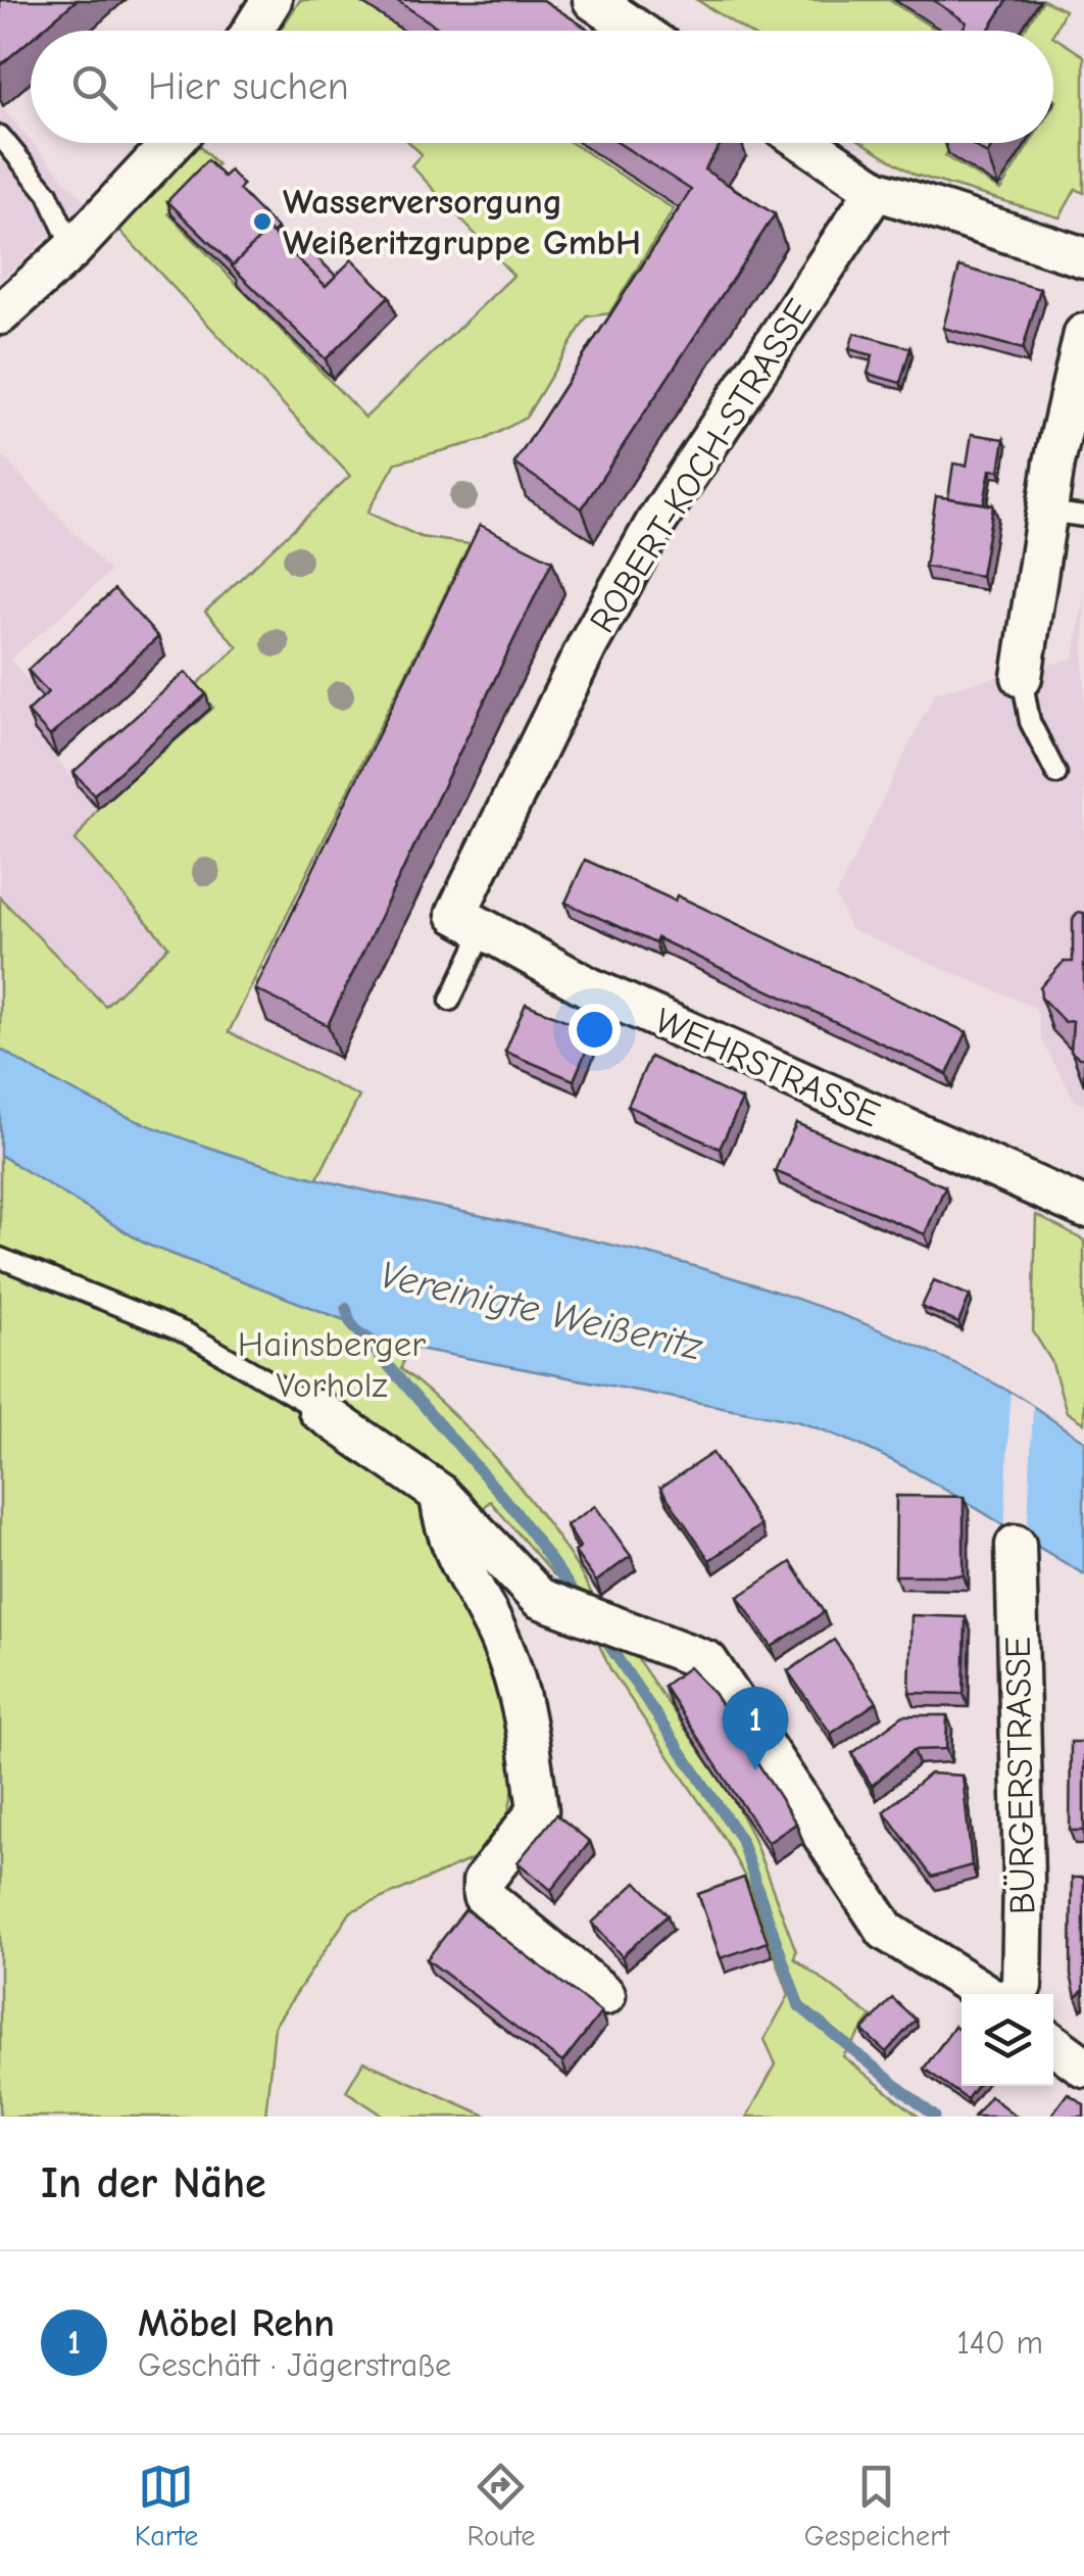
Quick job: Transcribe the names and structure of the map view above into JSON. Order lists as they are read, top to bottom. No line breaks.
{"streets":{"street":["ROBERT-KOCH-STRASSE","WEHRSTRASSE","BÜRGERSTRASSE"]},"crossings":[["ROBERT-KOCH-STRASSE","WEHRSTRASSE"]],"water":["Vereinigte Weißeritz"],"parks":["Hainsberger Vorholz"],"places":["Wasserversorgung Weißeritzgruppe GmbH"],"page":{"search":"Hier suchen","pins":"1","heading":"In der Nähe","list":[{"mark":"1","name":"Möbel Rehn","note":"Geschäft · Jägerstraße","value":"140 m"}],"nav":["Karte","Route","Gespeichert"]}}
